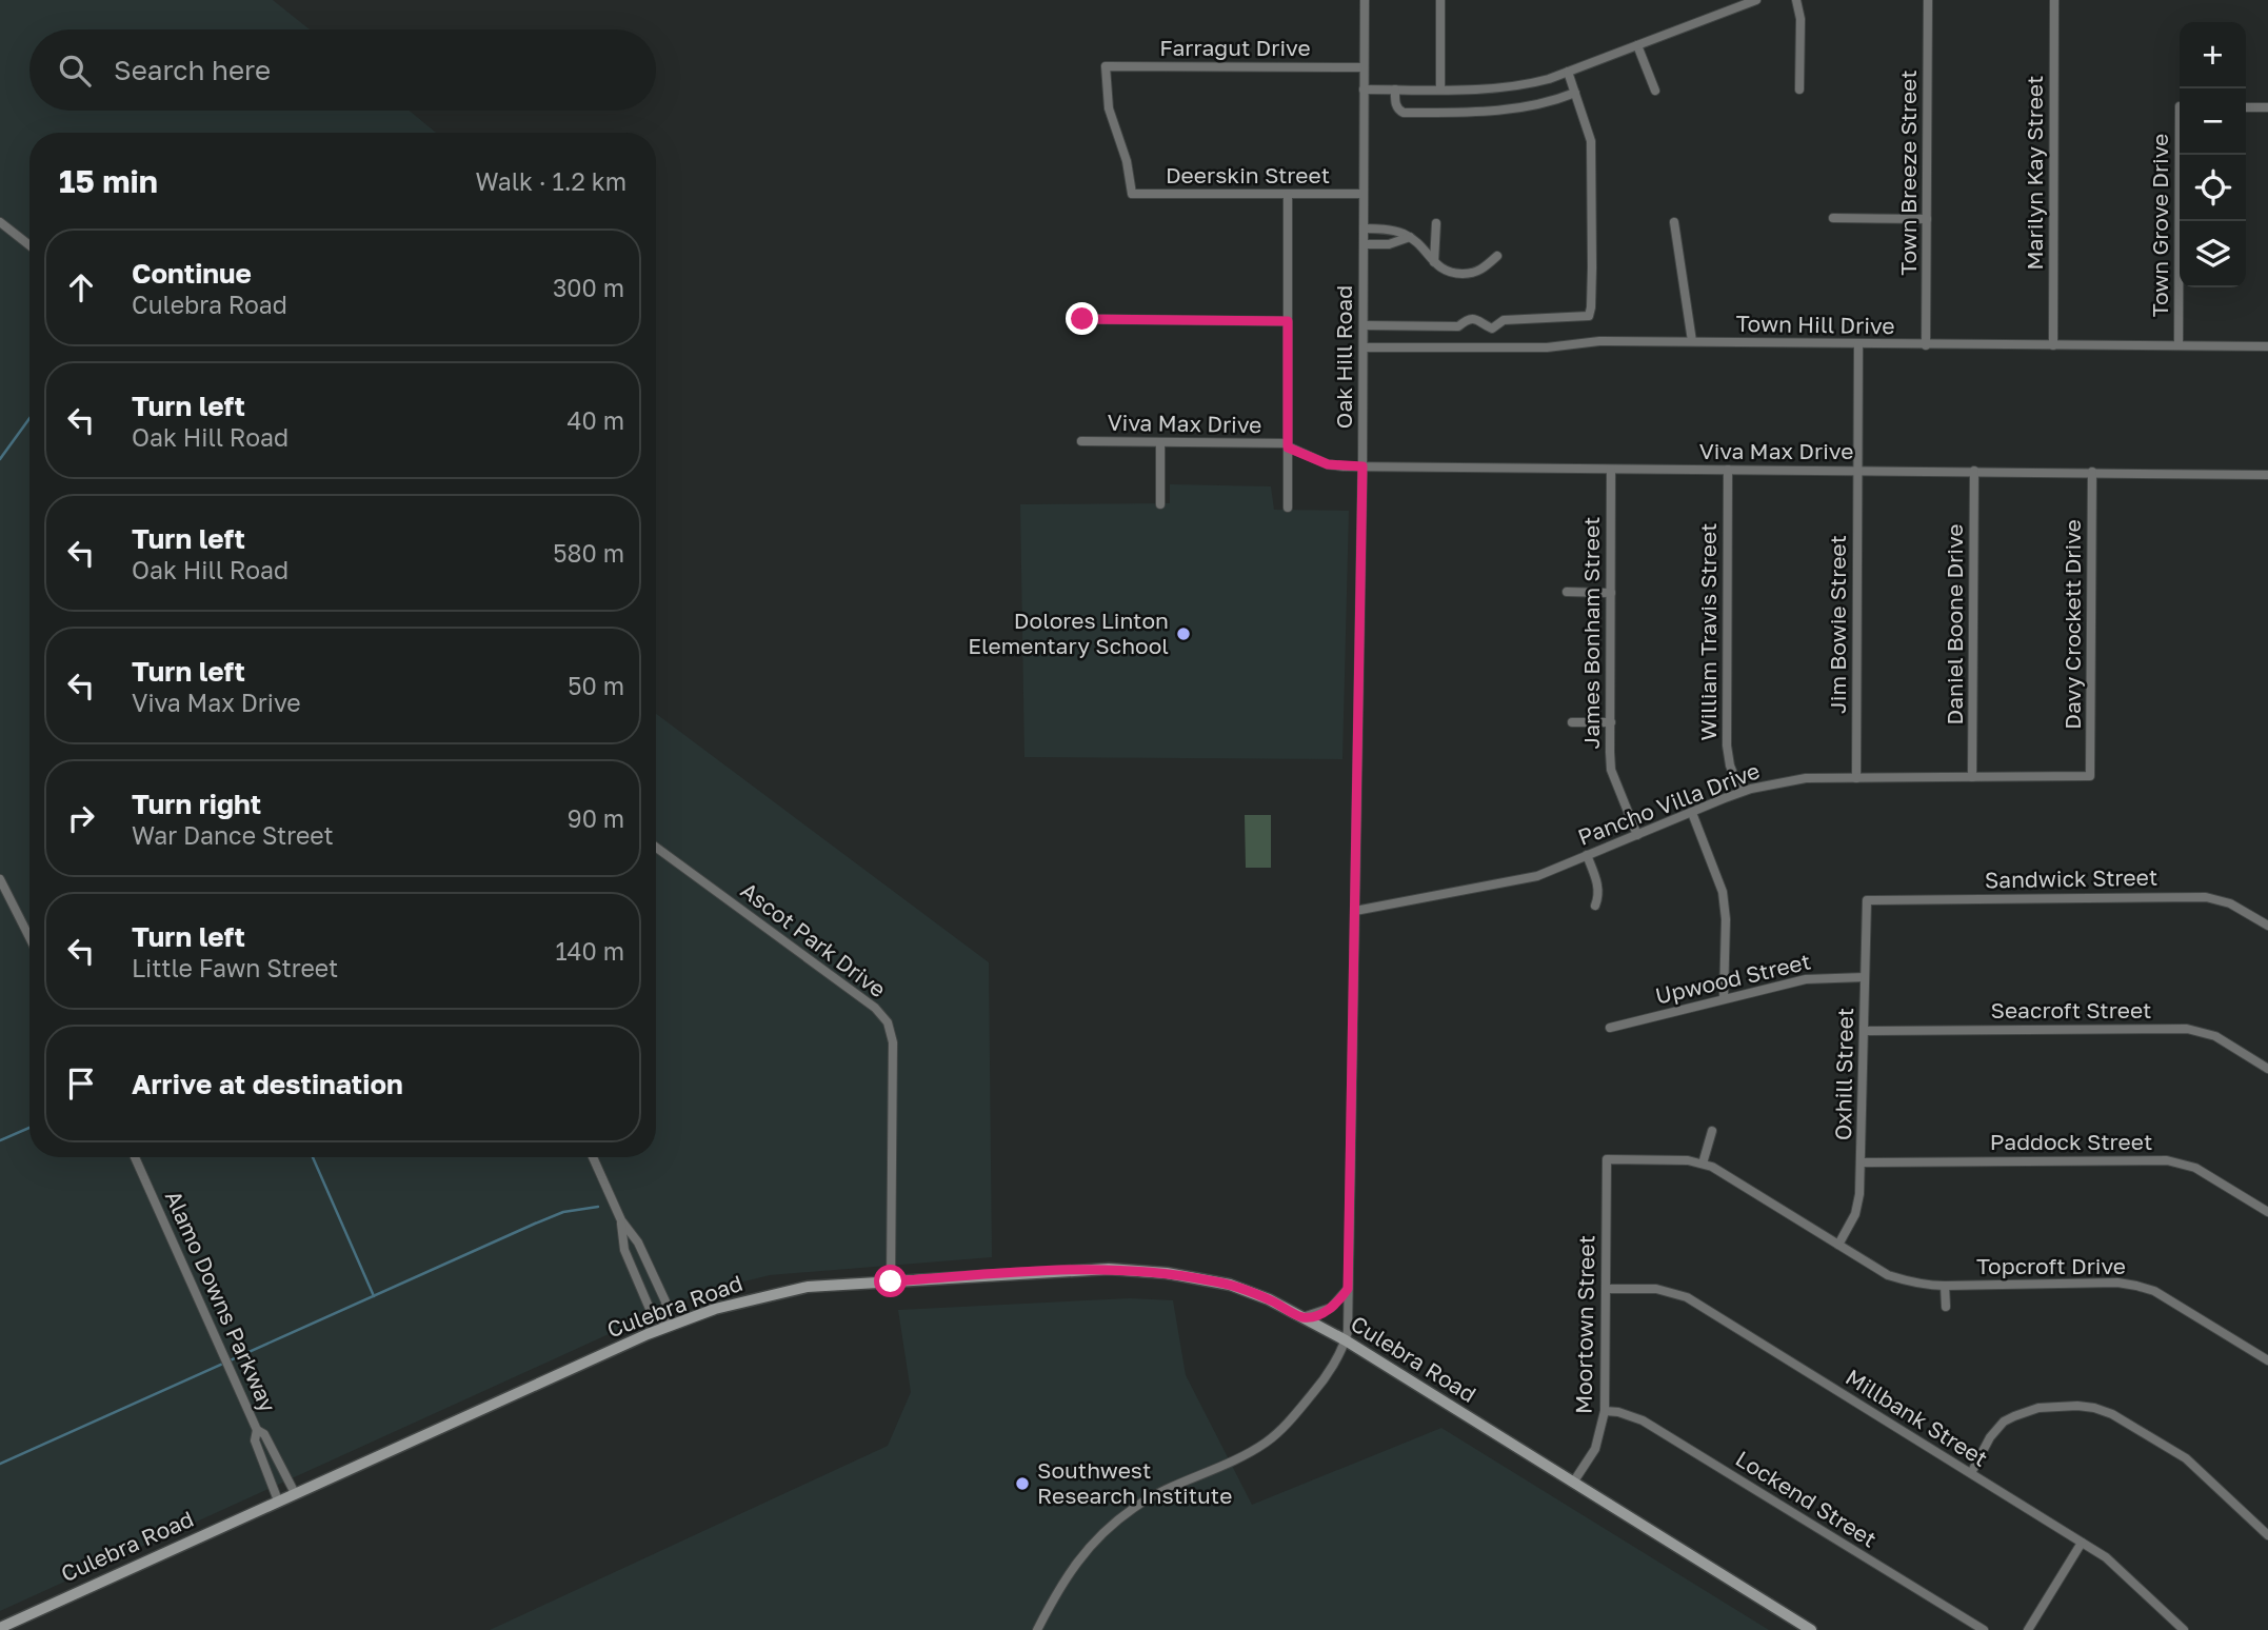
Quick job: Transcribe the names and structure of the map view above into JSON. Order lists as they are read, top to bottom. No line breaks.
{"streets":{"main road":["Culebra Road"],"street":["Farragut Drive","Town Breeze Street","Marilyn Kay Street","Deerskin Street","Town Grove Drive","Town Hill Drive","Oak Hill Road","Viva Max Drive","Jim Bowie Street","Daniel Boone Drive","Davy Crockett Drive","William Travis Street","James Bonham Street","Pancho Villa Drive","Sandwick Street","Ascot Park Drive","Upwood Street","Seacroft Street","Oxhill Street","Paddock Street","Topcroft Drive","Alamo Downs Parkway","Moortown Street","Millbank Street","Lockend Street"]},"crossings":[["Farragut Drive","Deerskin Street"],["Farragut Drive","Oak Hill Road"],["Town Breeze Street","Town Hill Drive"],["Marilyn Kay Street","Town Hill Drive"],["Deerskin Street","Oak Hill Road"],["Town Grove Drive","Town Hill Drive"],["Town Hill Drive","Oak Hill Road"],["Town Hill Drive","Jim Bowie Street"],["Oak Hill Road","Viva Max Drive"],["Oak Hill Road","Pancho Villa Drive"],["Oak Hill Road","Culebra Road"],["Viva Max Drive","Jim Bowie Street"],["Viva Max Drive","Daniel Boone Drive"],["Viva Max Drive","Davy Crockett Drive"],["Viva Max Drive","William Travis Street"],["Viva Max Drive","James Bonham Street"],["Jim Bowie Street","Pancho Villa Drive"],["Daniel Boone Drive","Pancho Villa Drive"],["Davy Crockett Drive","Pancho Villa Drive"],["William Travis Street","Pancho Villa Drive"],["James Bonham Street","Pancho Villa Drive"],["Sandwick Street","Oxhill Street"],["Ascot Park Drive","Culebra Road"],["Upwood Street","Oxhill Street"],["Seacroft Street","Oxhill Street"],["Oxhill Street","Paddock Street"],["Oxhill Street","Topcroft Drive"],["Topcroft Drive","Moortown Street"],["Alamo Downs Parkway","Culebra Road"],["Culebra Road","Moortown Street"],["Moortown Street","Millbank Street"],["Moortown Street","Lockend Street"]],"places":["Dolores Linton Elementary School","Southwest Research Institute"],"page":{"map_buttons":["+","−"],"search":"Search here","heading":["15 min","Walk · 1.2 km"],"list":[["Continue","Culebra Road","300 m"],["Turn left","Oak Hill Road","40 m"],["Turn left","Oak Hill Road","580 m"],["Turn left","Viva Max Drive","50 m"],["Turn right","War Dance Street","90 m"],["Turn left","Little Fawn Street","140 m"],"Arrive at destination"]}}
